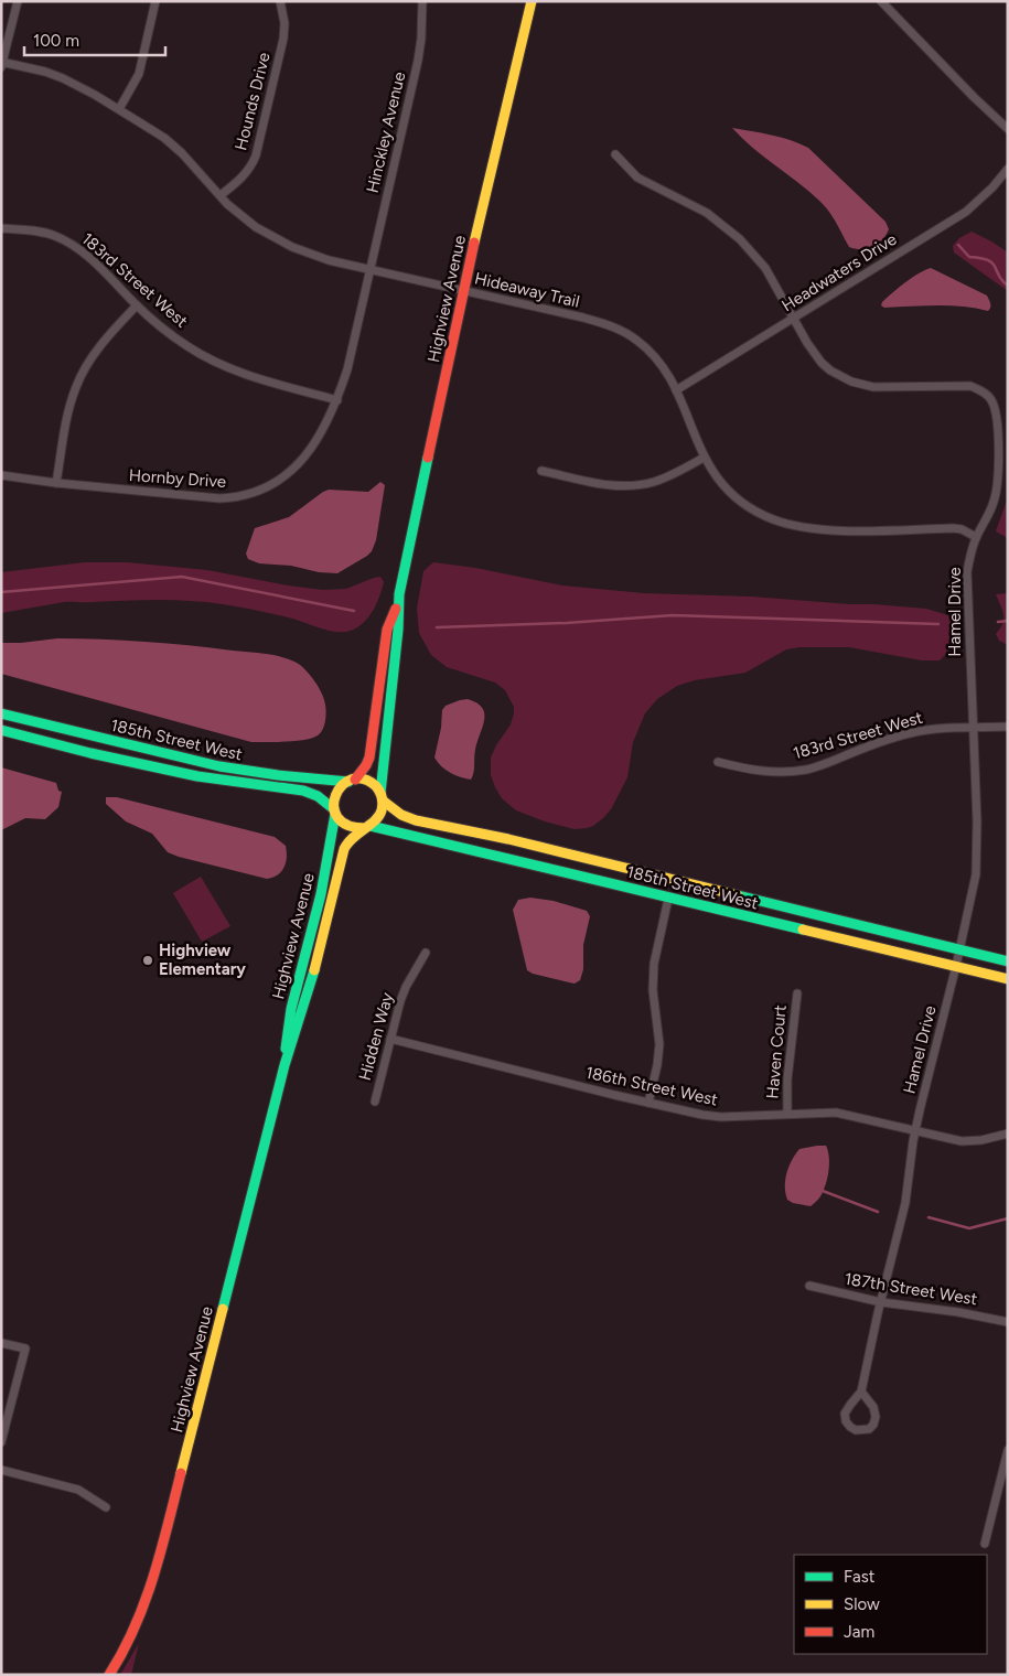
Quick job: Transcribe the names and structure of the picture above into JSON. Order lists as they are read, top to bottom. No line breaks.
{"streets":{"street":["Hounds Drive","Hinckley Avenue","Headwaters Drive","183rd Street West","Hideaway Trail","Highview Avenue","Hornby Drive","Hamel Drive","185th Street West","Hidden Way","Haven Court","186th Street West","187th Street West"]},"crossings":[["Hounds Drive","Hideaway Trail"],["Hinckley Avenue","Hideaway Trail"],["Hinckley Avenue","Hornby Drive"],["Headwaters Drive","Hideaway Trail"],["Headwaters Drive","Hamel Drive"],["183rd Street West","Hornby Drive"],["183rd Street West","Hamel Drive"],["Hideaway Trail","Highview Avenue"],["Hideaway Trail","Hornby Drive"],["Hideaway Trail","Hamel Drive"],["Highview Avenue","185th Street West"],["Hamel Drive","185th Street West"],["Hamel Drive","186th Street West"],["Hamel Drive","187th Street West"],["Hidden Way","186th Street West"],["Haven Court","186th Street West"]],"places":["Highview Elementary"],"legend":["Fast","Slow","Jam"],"scale_bar":"100 m"}
